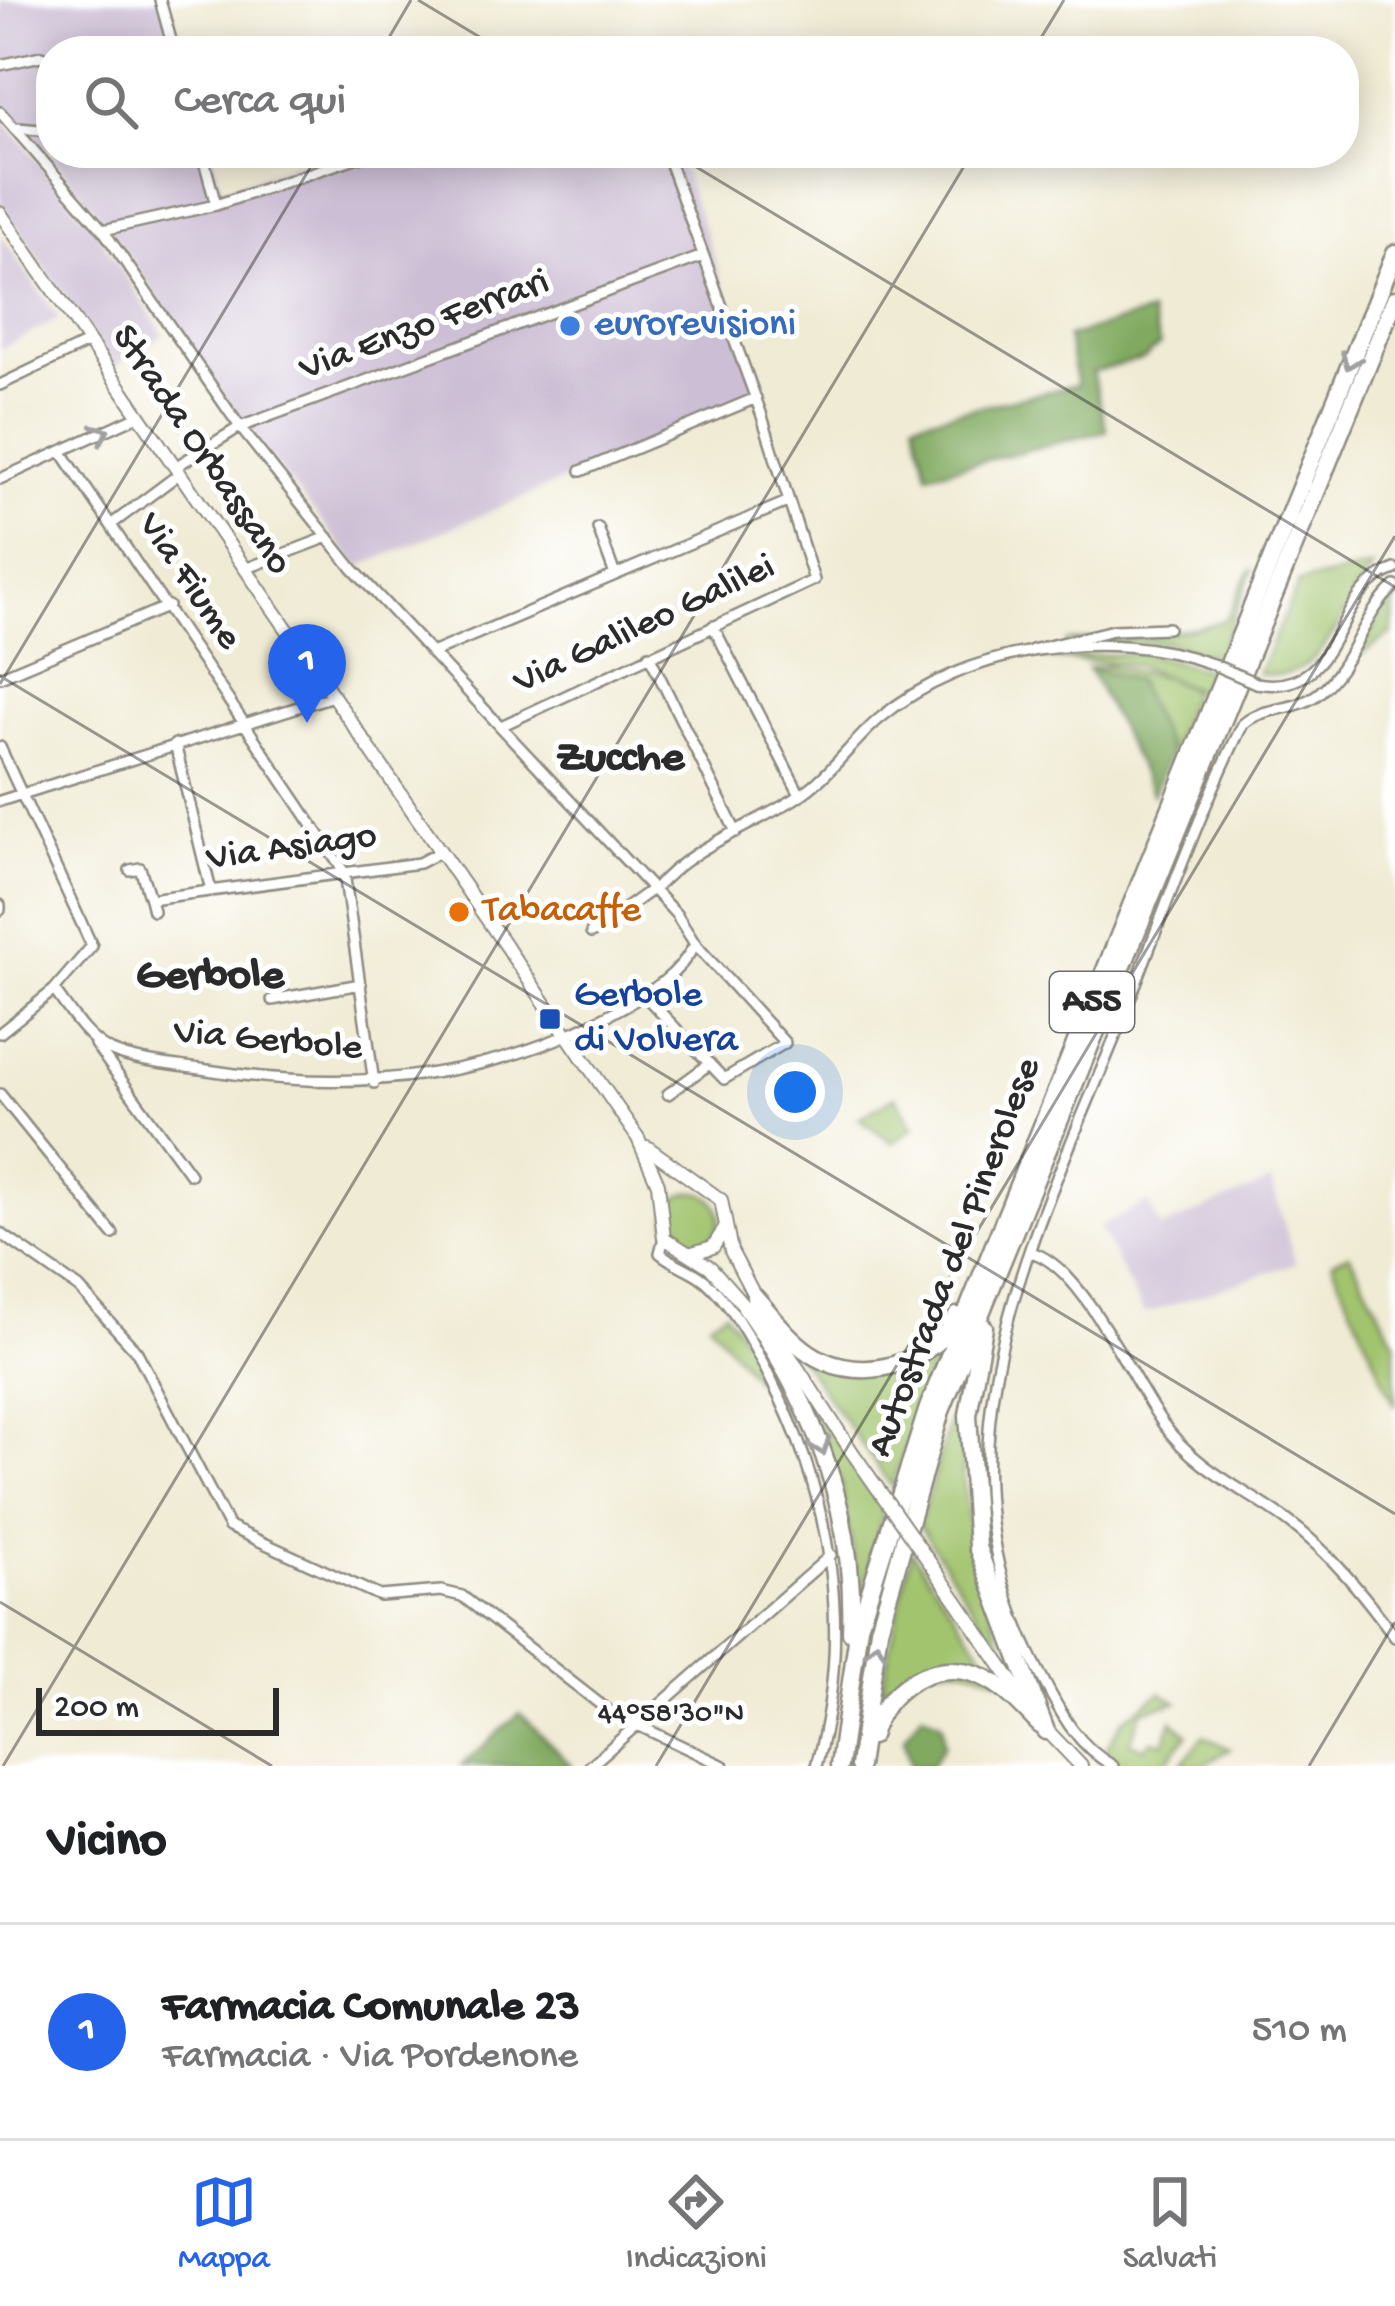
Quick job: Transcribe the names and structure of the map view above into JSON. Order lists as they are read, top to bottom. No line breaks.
{"streets":{"highway":["A55","Autostrada del Pinerolese"],"main road":["Strada Orbassano"],"street":["Via Enzo Ferrari","Via Fiume","Via Galileo Galilei","Via Asiago","Via Gerbole"]},"crossings":[["Via Enzo Ferrari","Strada Orbassano"],["Via Enzo Ferrari","Via Fiume"],["Strada Orbassano","Via Asiago"],["Strada Orbassano","Via Gerbole"],["Via Fiume","Via Asiago"],["Via Fiume","Via Gerbole"]],"districts":["Zucche","Gerbole"],"places":{"other":["eurorevisioni","Tabacaffe"],"transit":["Gerbole di Volvera"]},"scale_bar":"200 m","page":{"search":"Cerca qui","pins":"1","scale":"200 m","heading":"Vicino","list":[{"mark":"1","name":"Farmacia Comunale 23","note":"Farmacia · Via Pordenone","value":"510 m"}],"nav":["Mappa","Indicazioni","Salvati"]},"coordinates":["44°58'30\"N"]}
